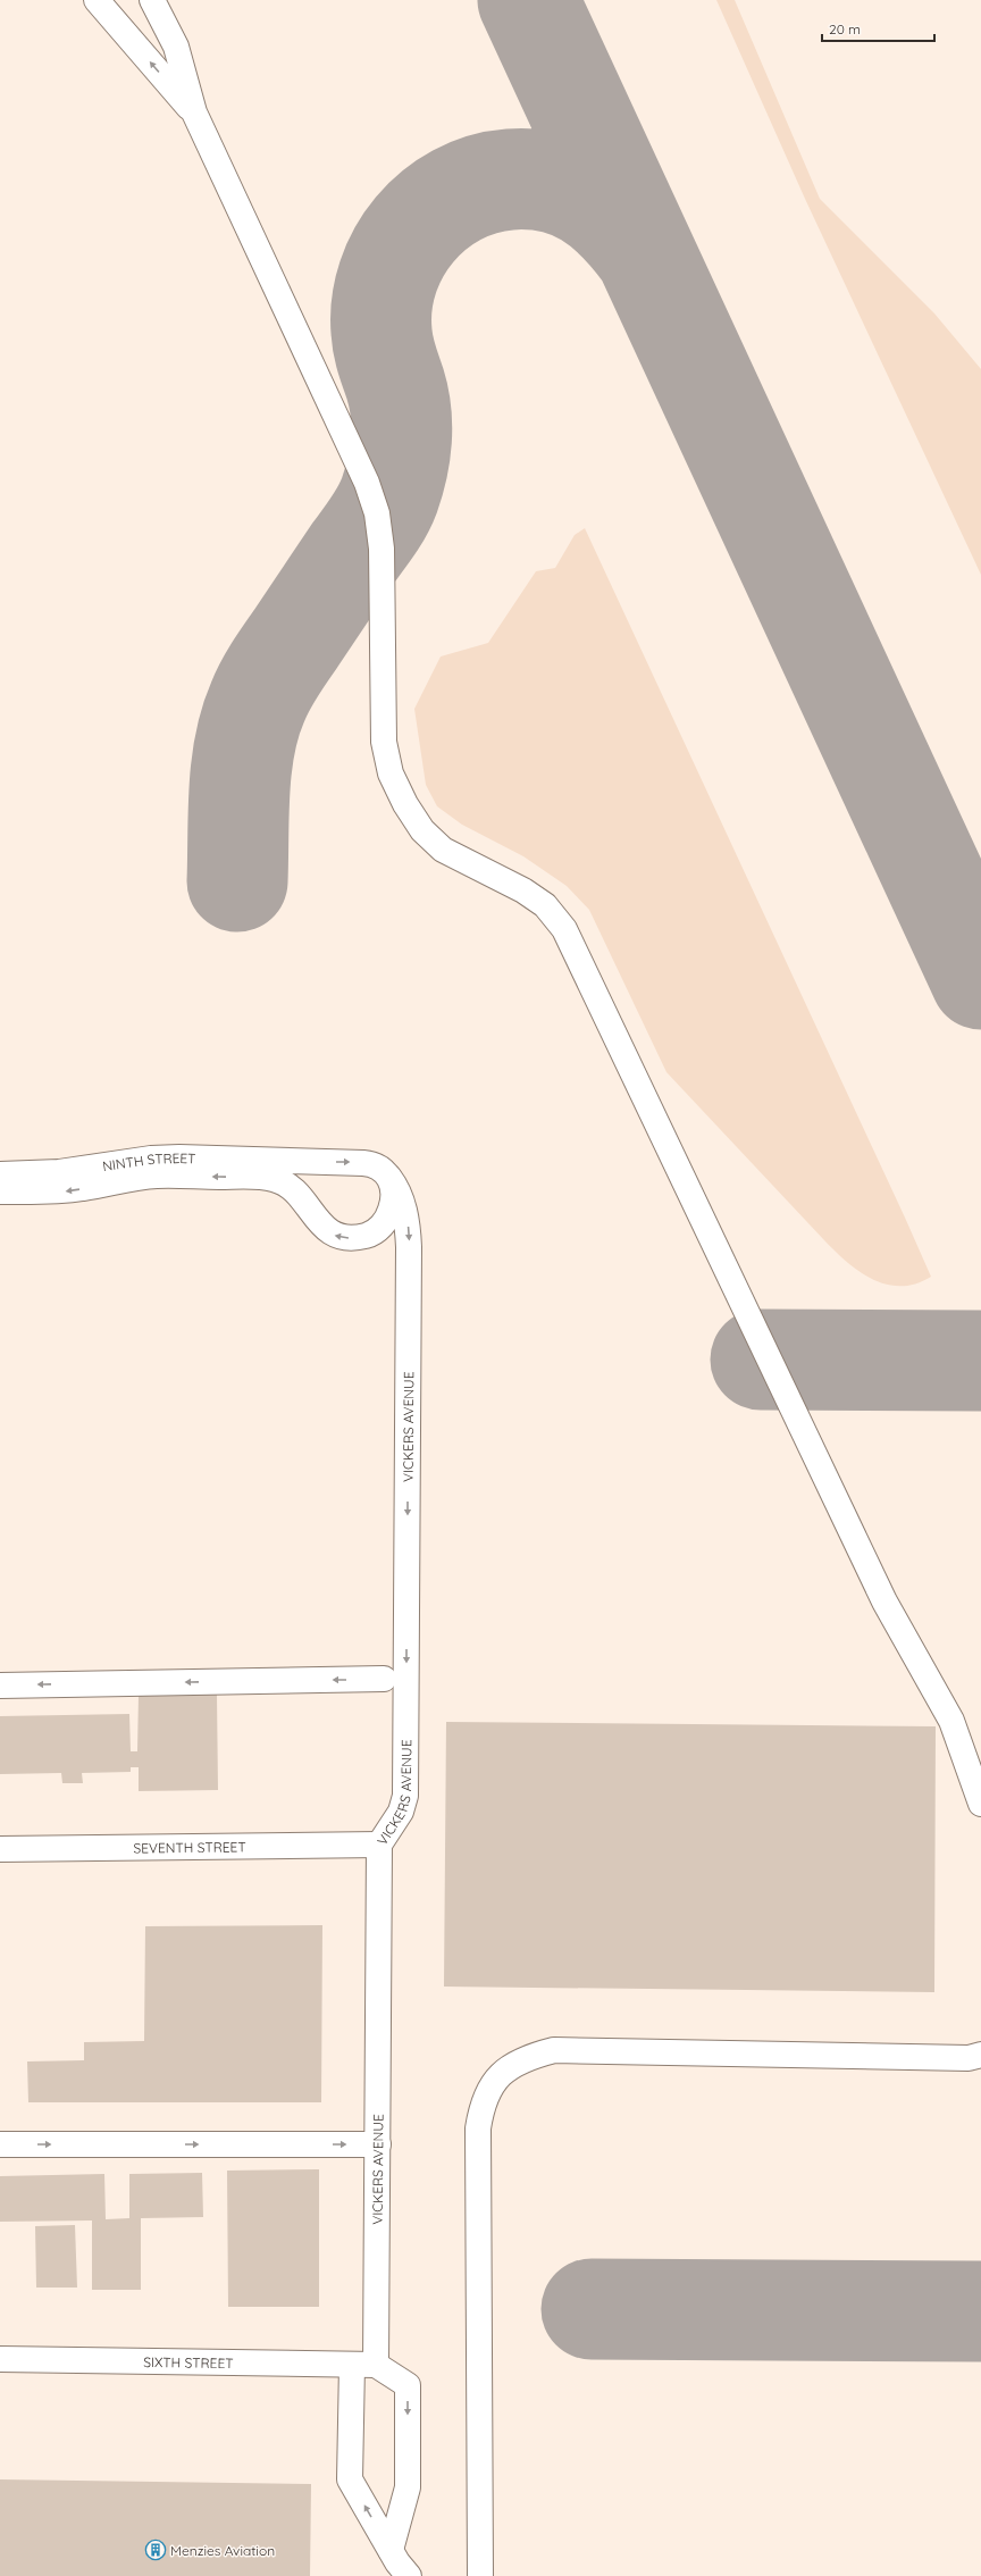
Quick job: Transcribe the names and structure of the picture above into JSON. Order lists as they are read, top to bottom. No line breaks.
{"streets":{"lane":["NINTH STREET","VICKERS AVENUE","SEVENTH STREET","SIXTH STREET"]},"crossings":[["NINTH STREET","VICKERS AVENUE"],["VICKERS AVENUE","SEVENTH STREET"],["VICKERS AVENUE","SIXTH STREET"]],"one_way":["NINTH STREET"],"places":{"building":["Menzies Aviation"]},"scale_bar":"20 m"}
